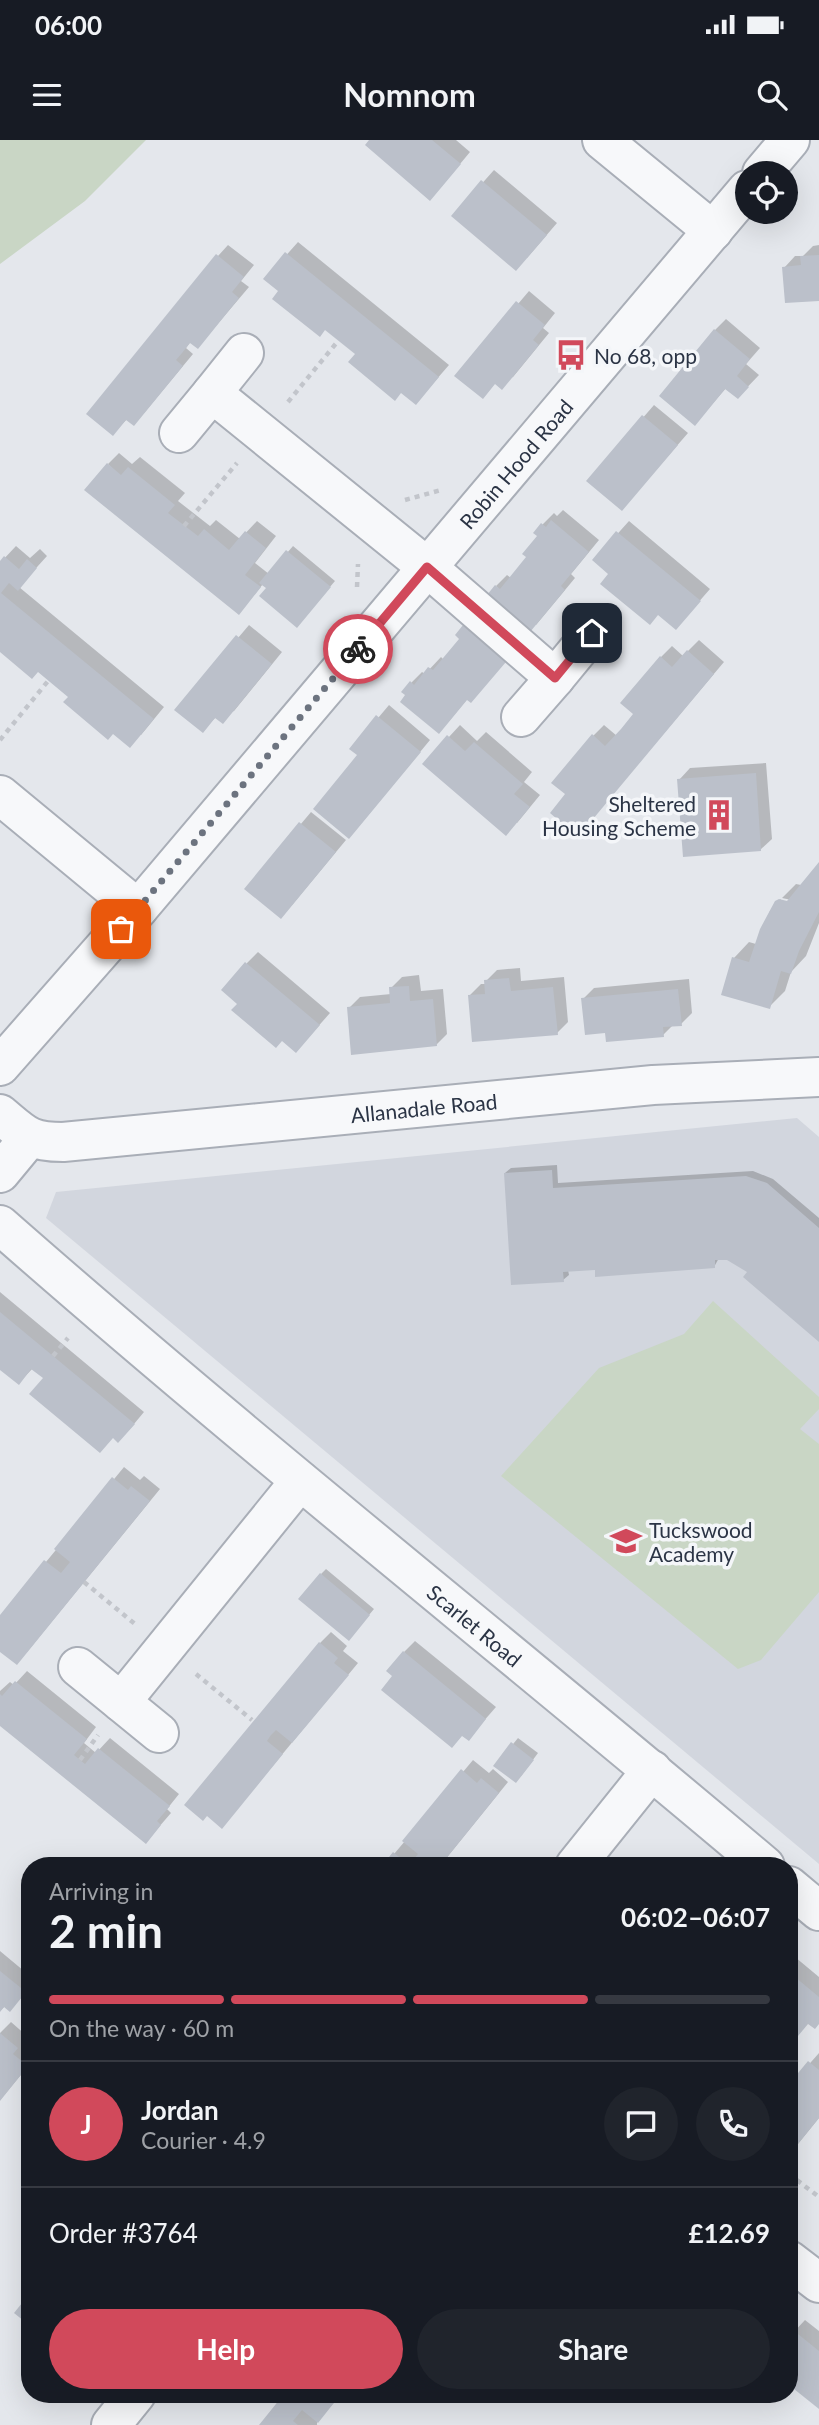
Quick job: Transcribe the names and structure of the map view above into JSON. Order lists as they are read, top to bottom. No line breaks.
{"streets":{"street":["Robin Hood Road","Allanadale Road","Scarlet Road"]},"places":{"bus stop":["No 68, opp"],"building":["Sheltered Housing Scheme"],"school or university":["Tuckswood Academy"]},"page":{"status":"06:00","header":"Nomnom","heading":["2 min","Arriving in","06:02–06:07"],"panel":["Jordan","Courier · 4.9","Order #3764","£12.69"],"bar":"On the way · 60 m","round":"J","buttons":["Help","Share"]}}
